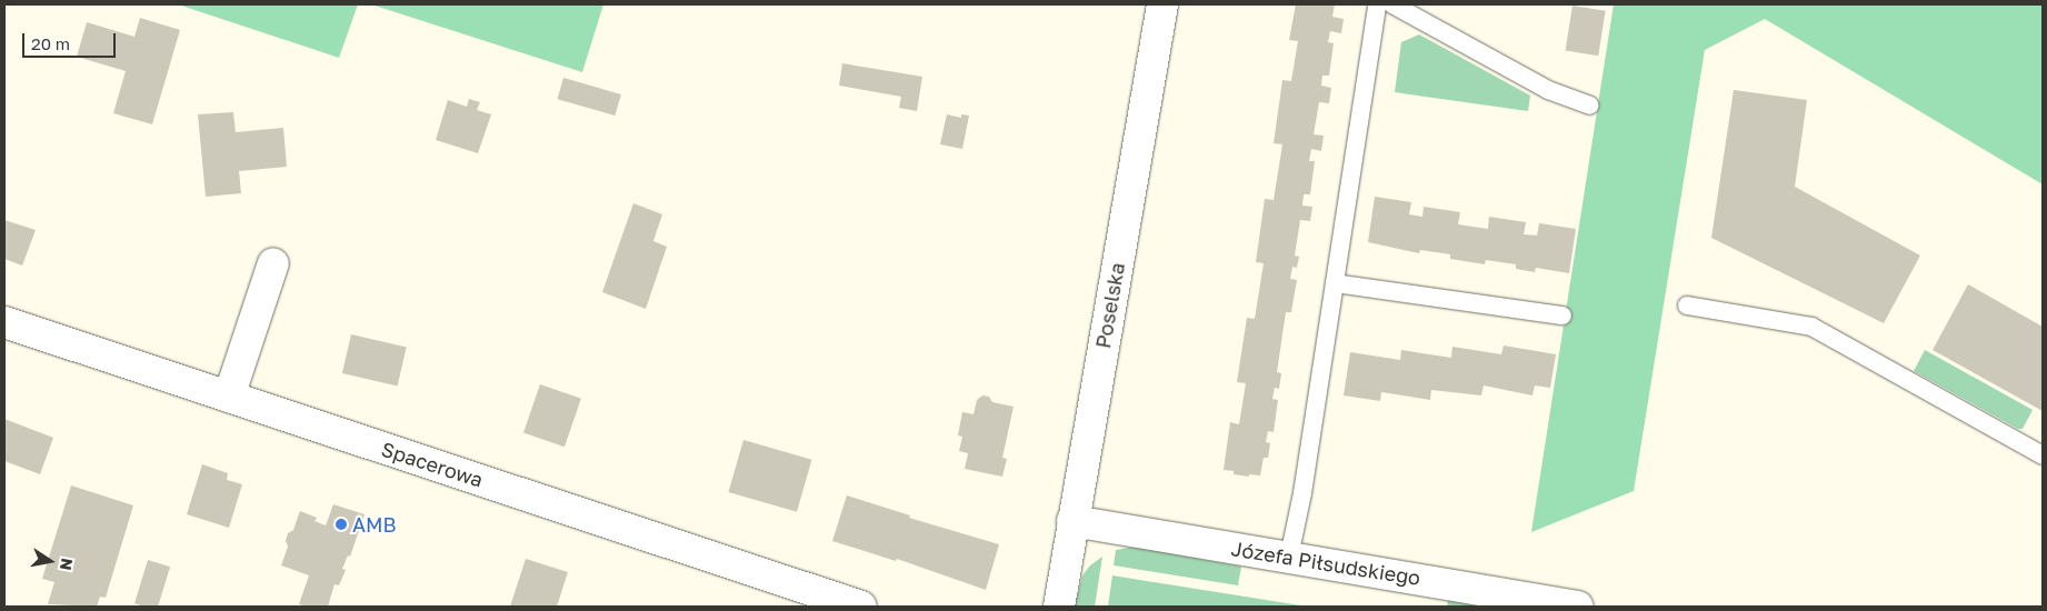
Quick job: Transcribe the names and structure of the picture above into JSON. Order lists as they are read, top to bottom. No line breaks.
{"streets":{"street":["Poselska","Spacerowa","Józefa Piłsudskiego"]},"crossings":[["Poselska","Józefa Piłsudskiego"]],"places":["AMB"],"scale_bar":"20 m","north":"right"}
